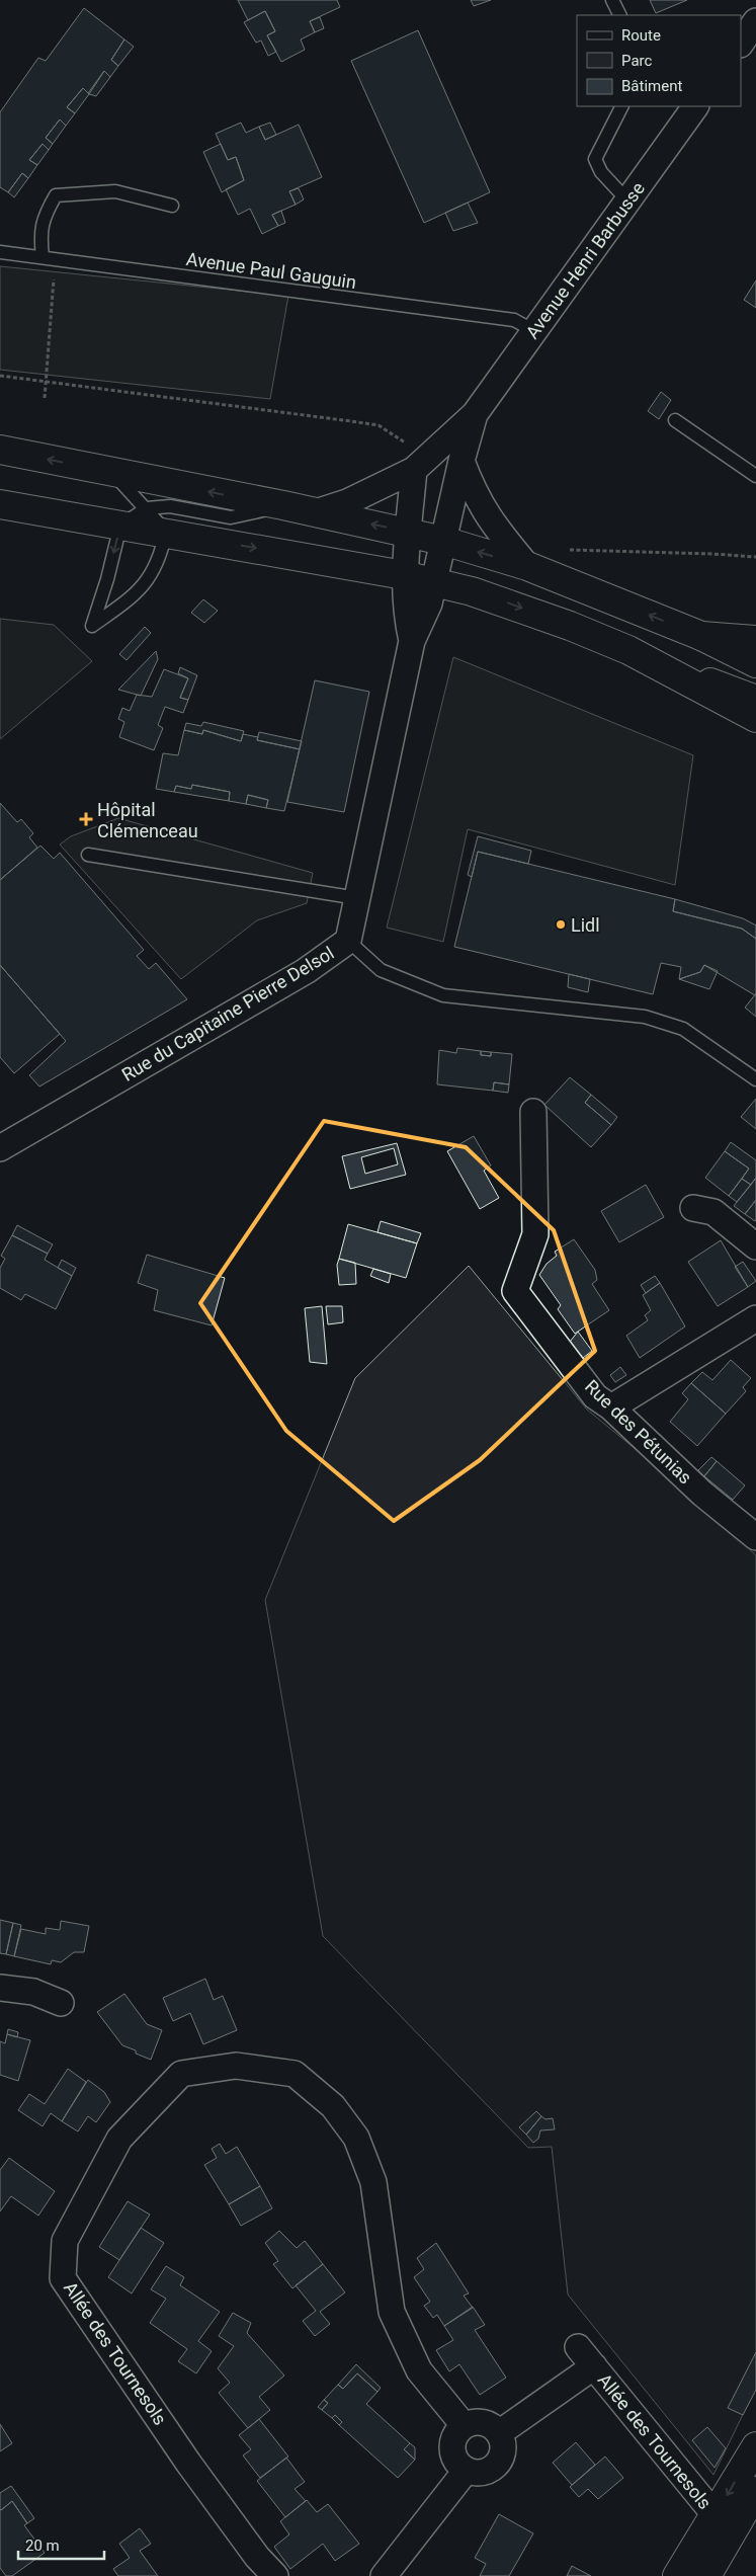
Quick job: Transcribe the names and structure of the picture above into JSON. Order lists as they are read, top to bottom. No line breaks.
{"streets":{"street":["Avenue Henri Barbusse","Rue du Capitaine Pierre Delsol","Rue des Pétunias","Allée des Tournesols"],"lane":["Avenue Paul Gauguin"]},"crossings":[["Avenue Henri Barbusse","Avenue Paul Gauguin"],["Avenue Henri Barbusse","Rue du Capitaine Pierre Delsol"]],"places":{"health":["Hôpital Clémenceau"],"other":["Lidl"]},"legend":["Route","Parc","Bâtiment"],"scale_bar":"20 m"}
